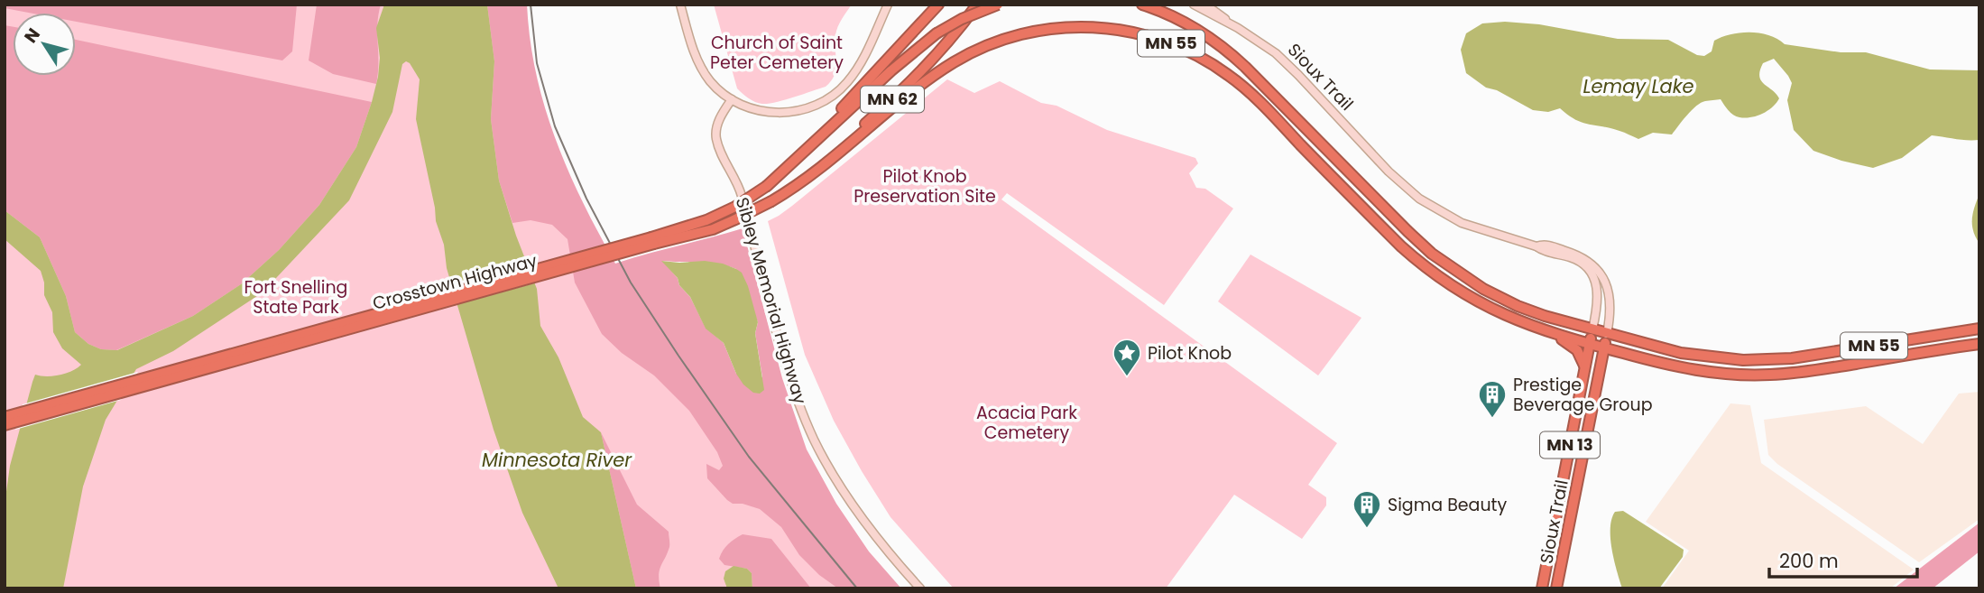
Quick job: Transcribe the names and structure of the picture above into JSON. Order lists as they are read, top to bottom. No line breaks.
{"streets":{"highway":["MN 55","Sioux Trail","MN 62","Crosstown Highway","MN 13"],"main road":["Sibley Memorial Highway"]},"crossings":[["MN 55","Sioux Trail"],["MN 55","MN 62"],["MN 55","Crosstown Highway"],["MN 62","Crosstown Highway"]],"water":["Lemay Lake","Minnesota River"],"parks":["Church of Saint Peter Cemetery","Pilot Knob Preservation Site","Fort Snelling State Park","Acacia Park Cemetery"],"places":{"place":["Pilot Knob"],"building":["Prestige Beverage Group","Sigma Beauty"]},"scale_bar":"200 m","north":"top left"}
